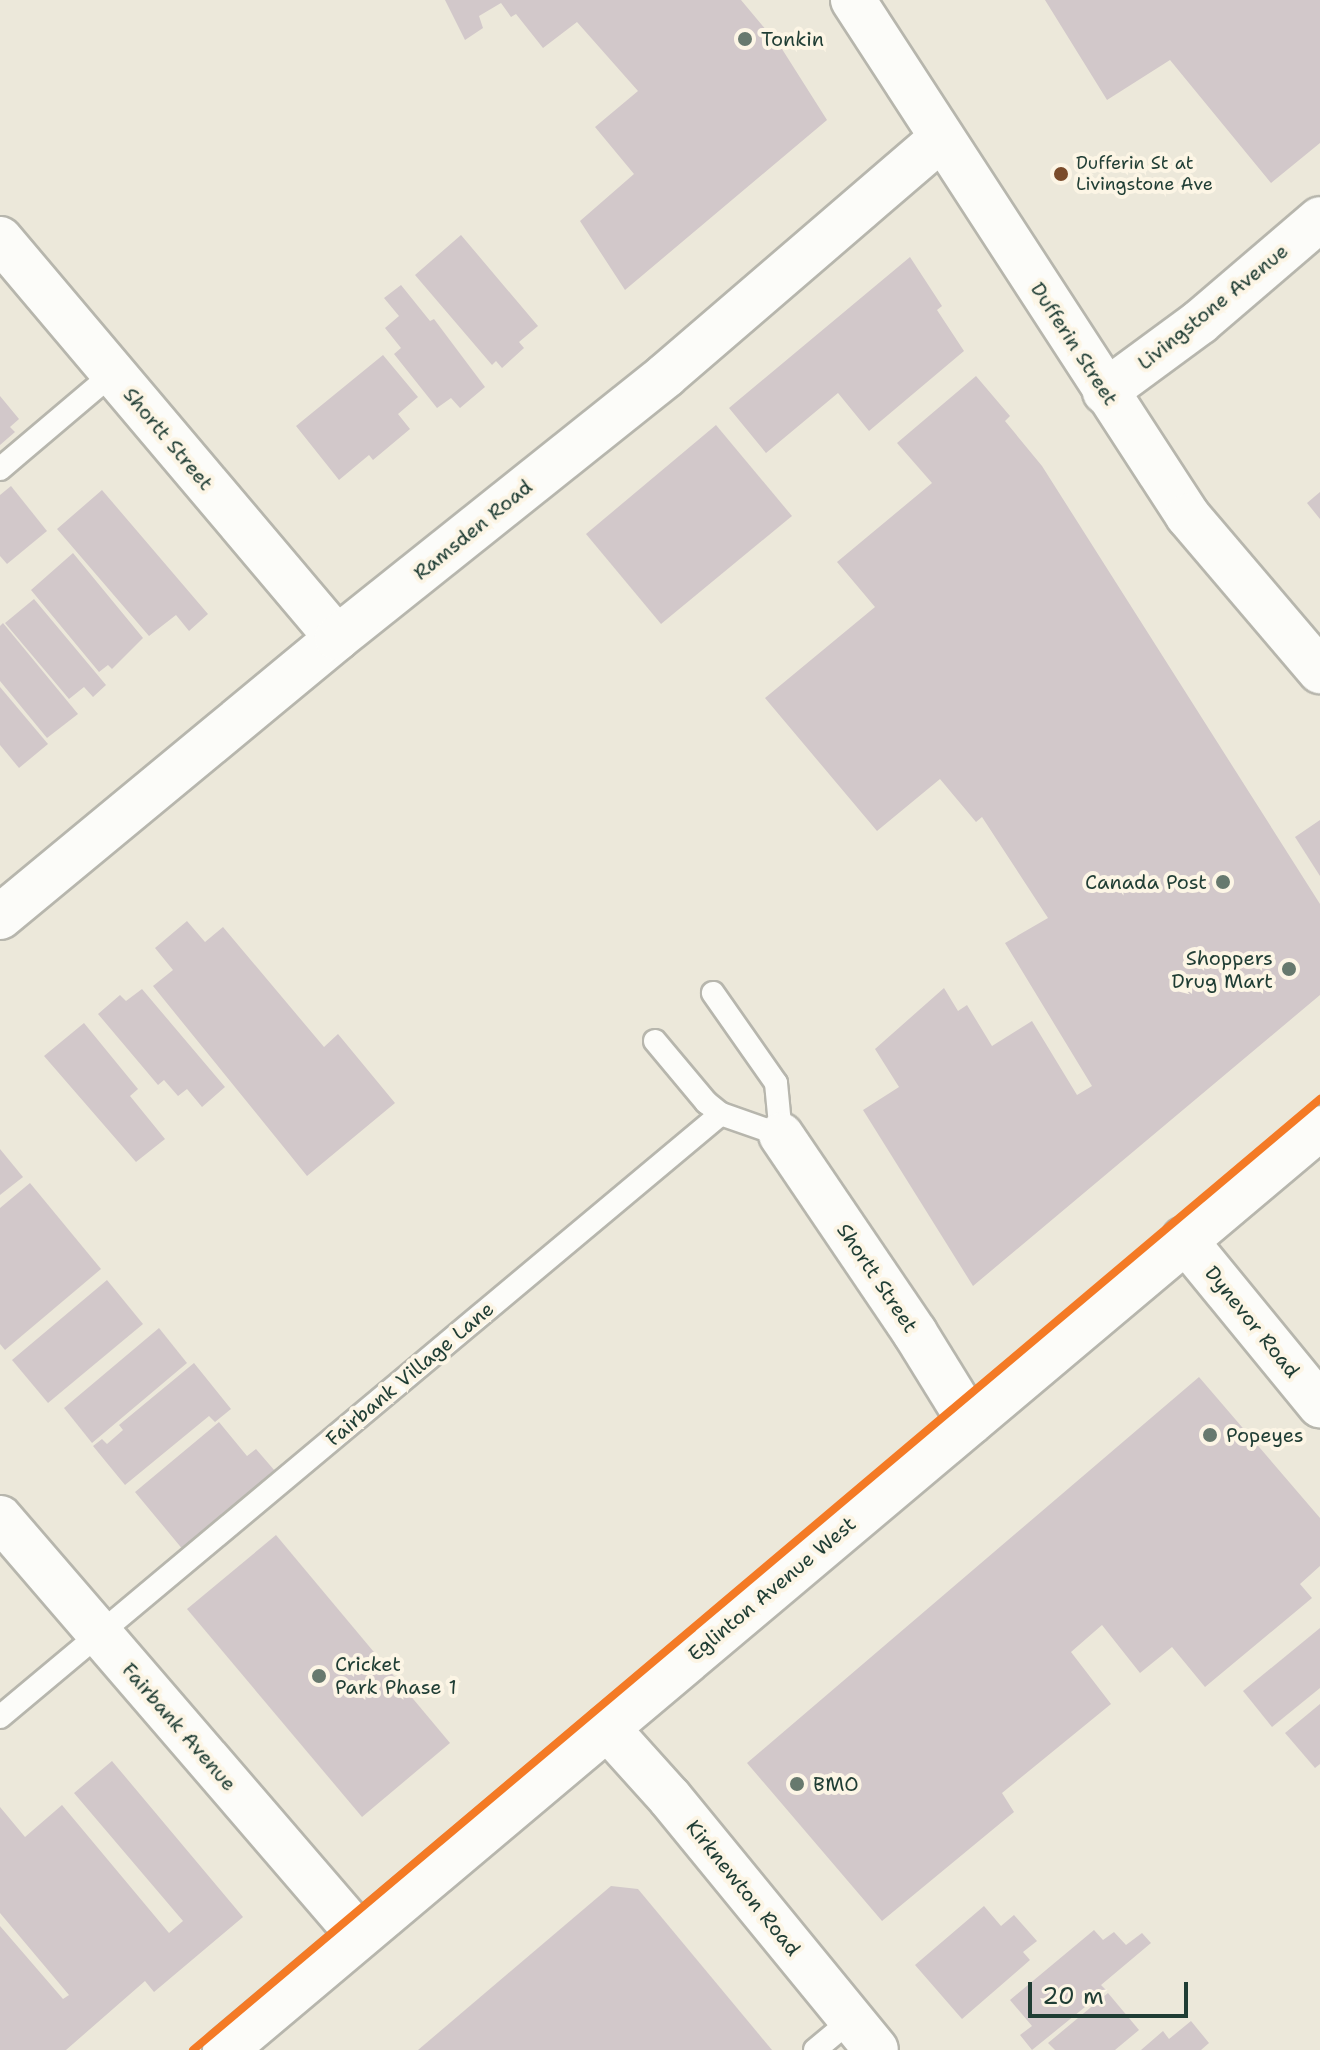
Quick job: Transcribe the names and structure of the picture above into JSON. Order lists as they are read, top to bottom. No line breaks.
{"streets":{"street":["Livingstone Avenue","Dufferin Street","Shortt Street","Ramsden Road","Dynevor Road","Eglinton Avenue West","Fairbank Avenue","Kirknewton Road"],"lane":["Fairbank Village Lane"]},"crossings":[["Livingstone Avenue","Dufferin Street"],["Dufferin Street","Ramsden Road"],["Shortt Street","Ramsden Road"],["Shortt Street","Eglinton Avenue West"],["Dynevor Road","Eglinton Avenue West"],["Fairbank Village Lane","Fairbank Avenue"],["Eglinton Avenue West","Fairbank Avenue"],["Eglinton Avenue West","Kirknewton Road"]],"places":["Tonkin","Dufferin St at Livingstone Ave","Canada Post","Shoppers Drug Mart","Popeyes","Cricket Park Phase 1","BMO"],"scale_bar":"20 m"}
